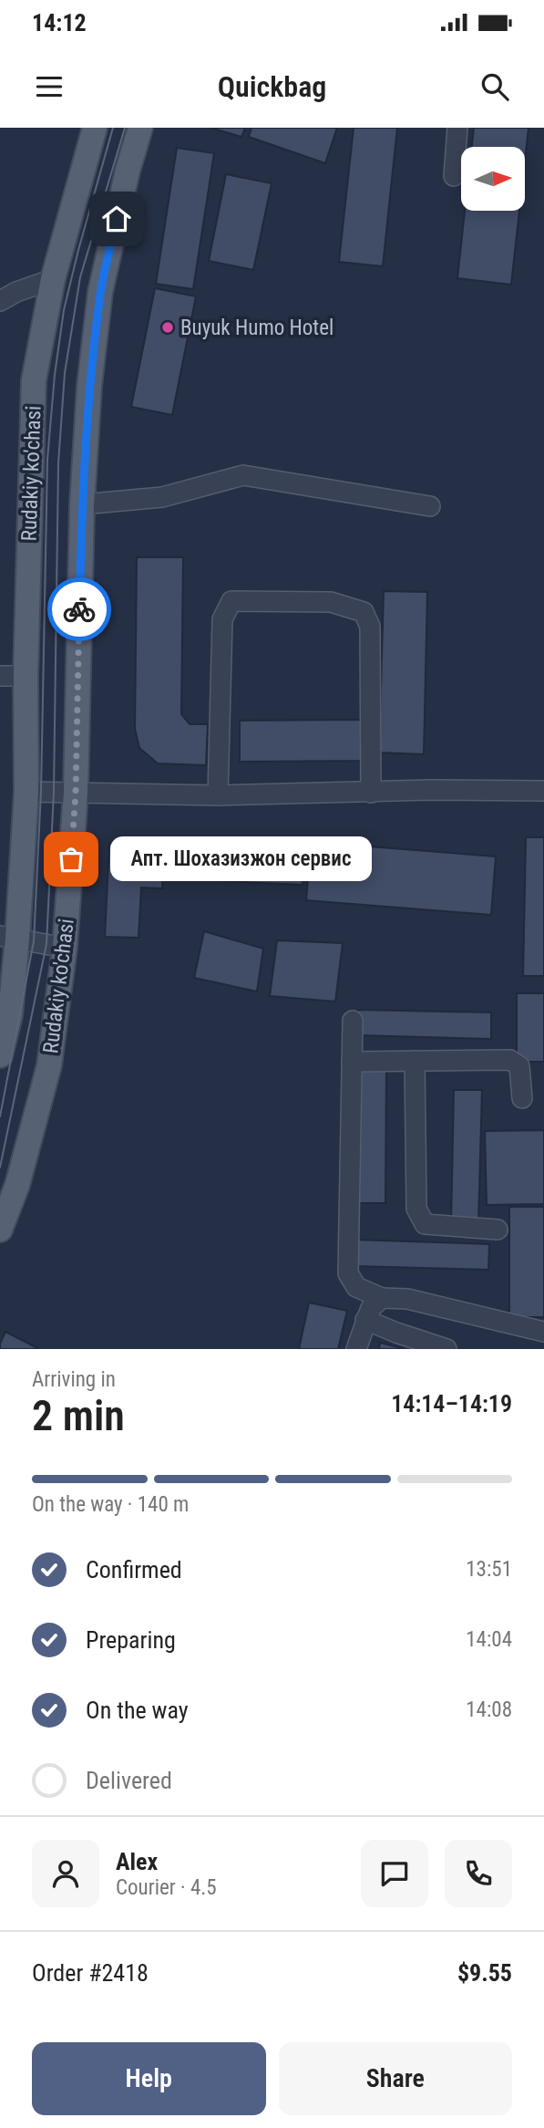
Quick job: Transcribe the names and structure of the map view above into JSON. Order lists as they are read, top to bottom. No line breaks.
{"streets":{"main road":["Rudakiy ko'chasi"]},"places":["Buyuk Humo Hotel","Апт. Шохазизжон сервис"],"north":"right","page":{"status":"14:12","header":"Quickbag","bubble":"Апт. Шохазизжон сервис","heading":["2 min","Arriving in","14:14–14:19"],"panel":["Alex","Courier · 4.5","Order #2418","$9.55"],"bar":"On the way · 140 m","list":[["Confirmed","13:51"],["Preparing","14:04"],["On the way","14:08"],"Delivered"],"buttons":["Help","Share"]}}
